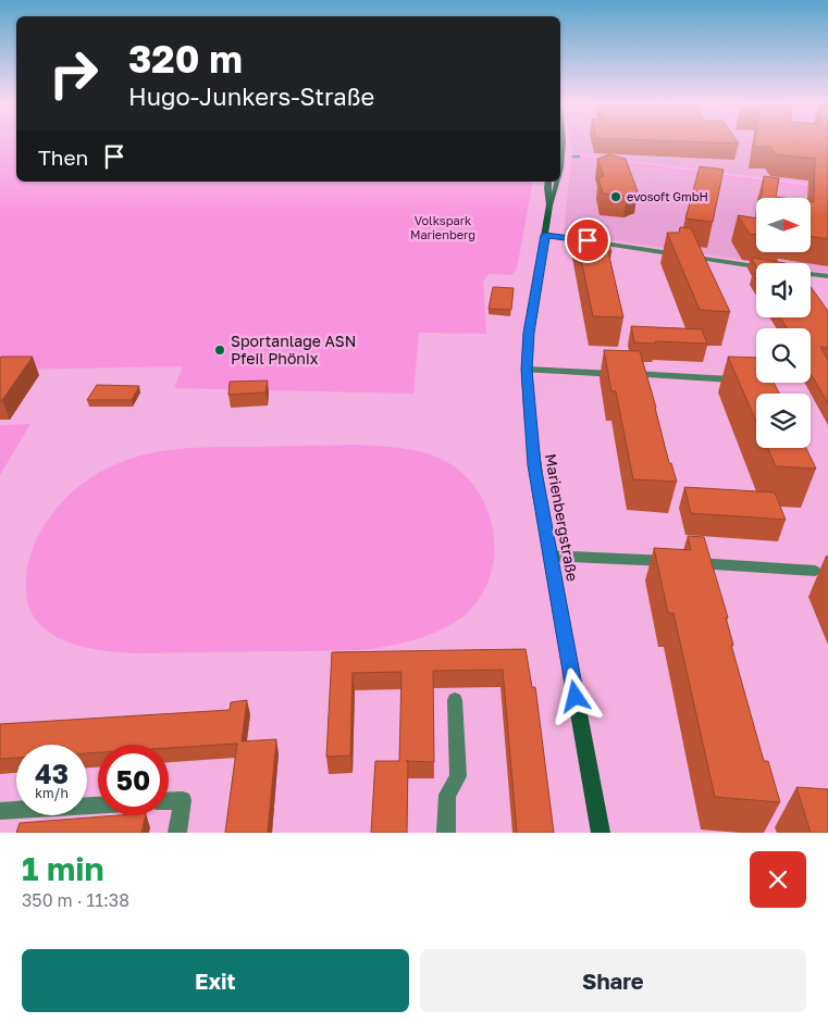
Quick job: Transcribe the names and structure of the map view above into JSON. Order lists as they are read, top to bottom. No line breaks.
{"streets":{"main road":["Marienbergstraße"]},"parks":["Volkspark Marienberg"],"places":["evosoft GmbH","Sportanlage ASN Pfeil Phönix"],"north":"right","page":{"turn":["320 m","Hugo-Junkers-Straße"],"then":"Then","speed":"43 km/h","limit":"50","heading":["1 min","350 m · 11:38"],"buttons":["Exit","Share"]}}
